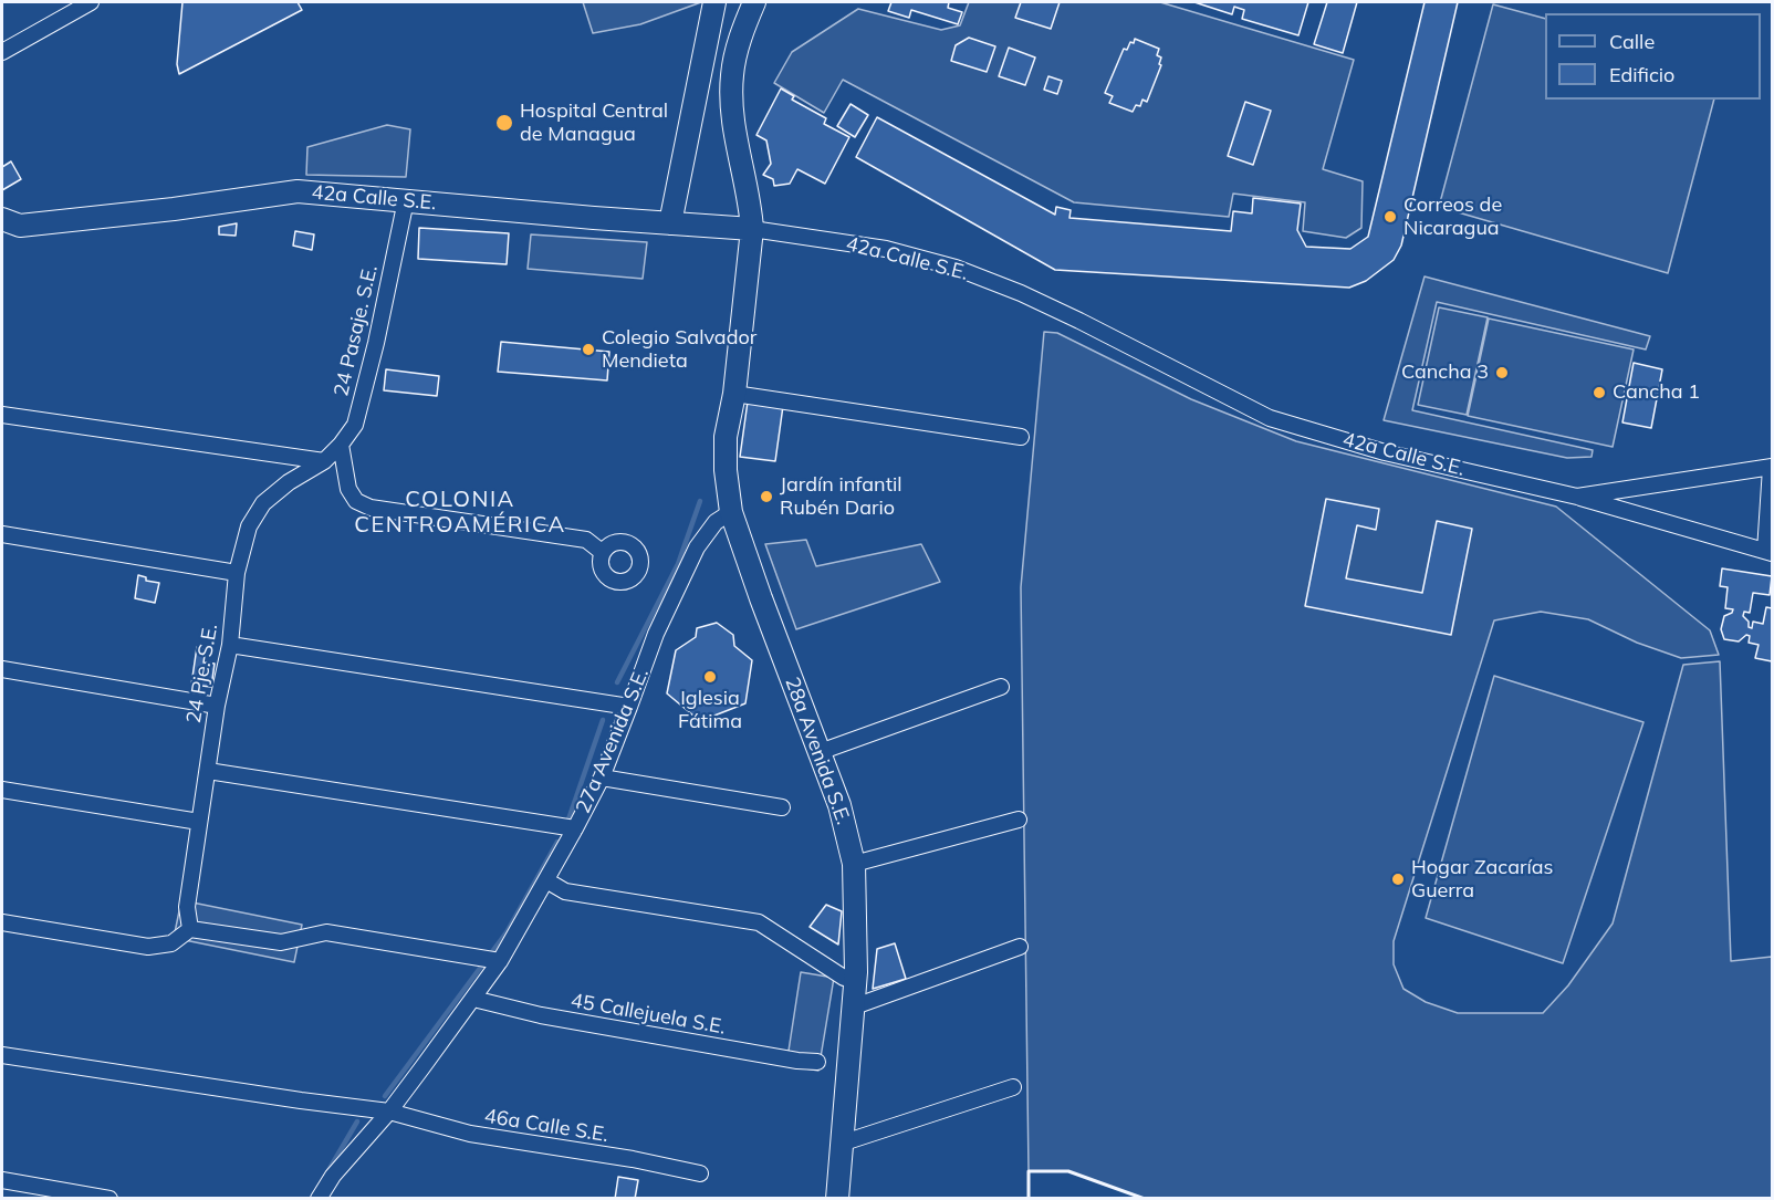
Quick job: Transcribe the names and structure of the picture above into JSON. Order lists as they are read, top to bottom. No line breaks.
{"streets":{"street":["42a Calle S.E.","24 Pasaje. S.E.","24 Pje. S.E.","27a Avenida S.E.","28a Avenida S.E.","45 Callejuela S.E.","46a Calle S.E."]},"crossings":[["42a Calle S.E.","24 Pasaje. S.E."],["24 Pasaje. S.E.","24 Pje. S.E."],["27a Avenida S.E.","28a Avenida S.E."],["27a Avenida S.E.","45 Callejuela S.E."],["27a Avenida S.E.","46a Calle S.E."]],"districts":["COLONIA CENTROAMÉRICA"],"places":["Hospital Central de Managua","Correos de Nicaragua","Colegio Salvador Mendieta","Cancha 3","Cancha 1","Jardín infantil Rubén Dario","Iglesia Fátima","Hogar Zacarías Guerra"],"legend":["Calle","Edificio"]}
